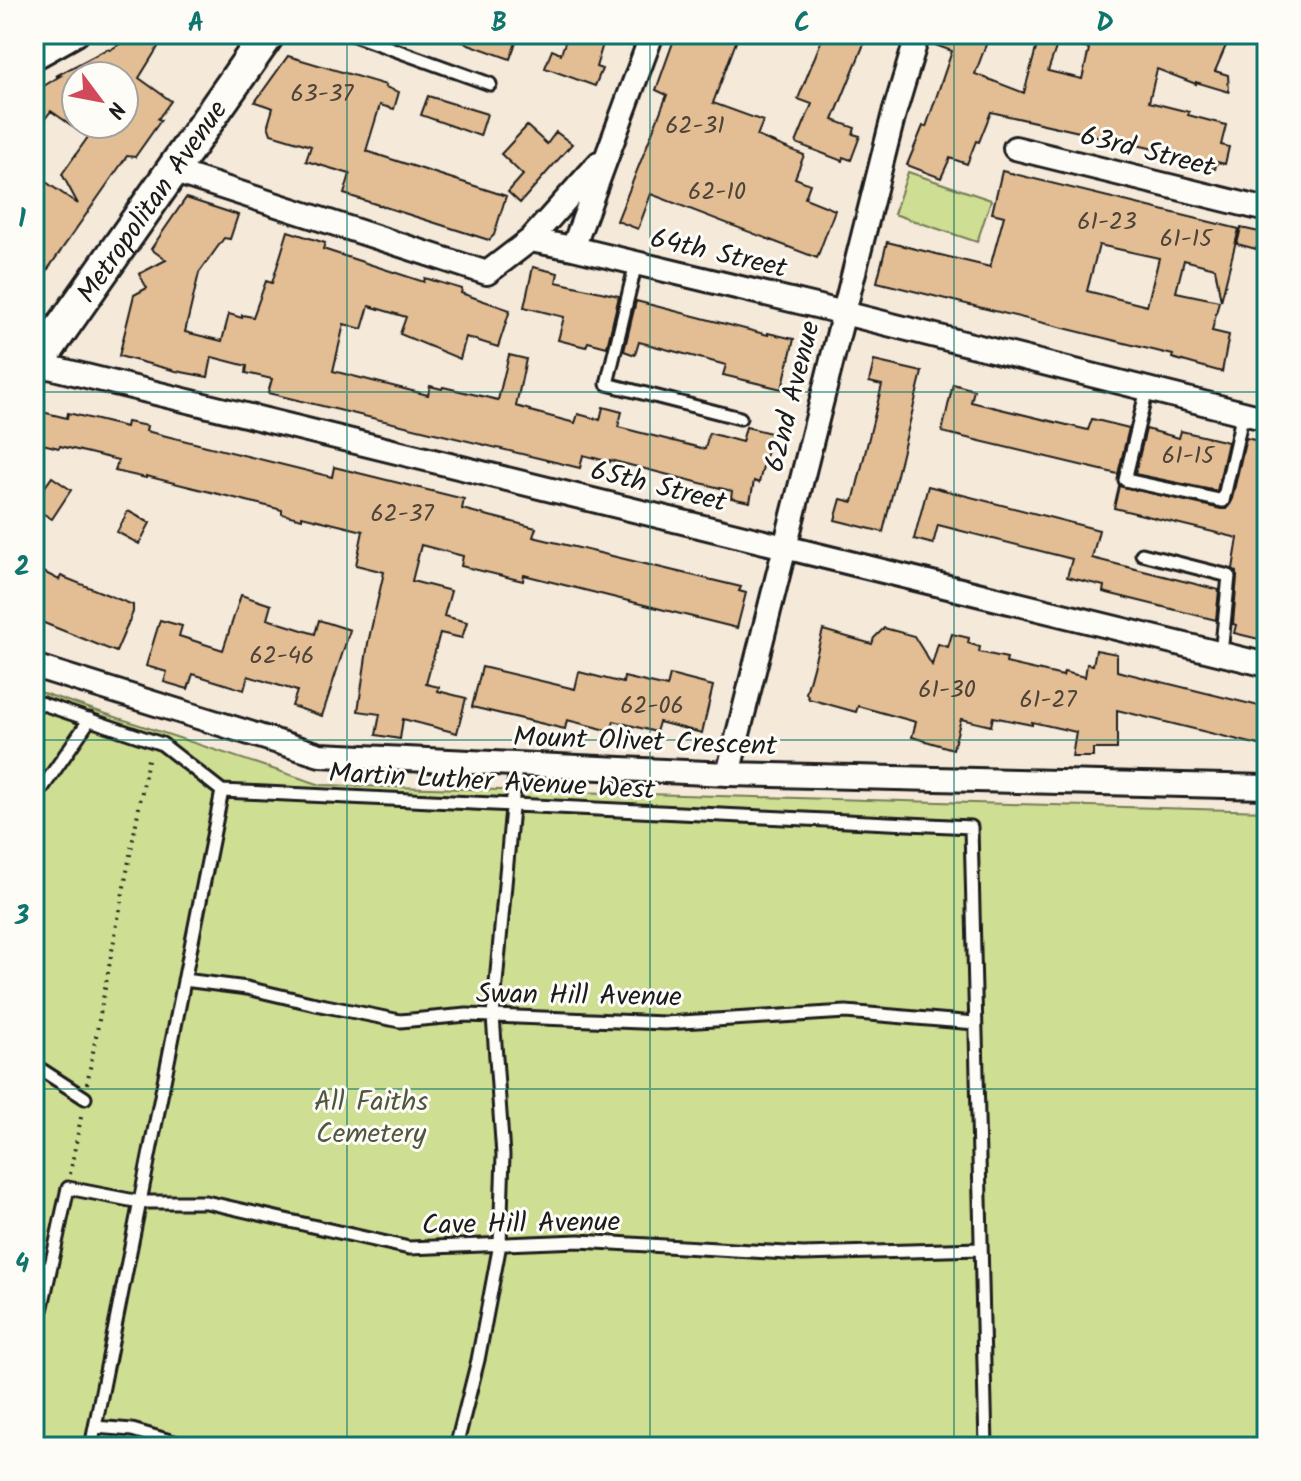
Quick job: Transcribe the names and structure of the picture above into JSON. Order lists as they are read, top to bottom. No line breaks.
{"streets":{"main road":["Metropolitan Avenue"],"street":["63rd Street","64th Street","62nd Avenue","65th Street","Mount Olivet Crescent"],"lane":["Martin Luther Avenue West","Swan Hill Avenue","Cave Hill Avenue"]},"crossings":[["Metropolitan Avenue","65th Street"],["64th Street","62nd Avenue"],["62nd Avenue","65th Street"],["62nd Avenue","Mount Olivet Crescent"],["Martin Luther Avenue West","Swan Hill Avenue"]],"parks":["All Faiths Cemetery"],"house_numbers":["63-37","62-31","62-10","61-23","61-15","61-15","62-37","62-46","61-30","61-27","62-06"],"north":"bottom right","grid":{"columns":["A","B","C","D"],"rows":["1","2","3","4"]}}
